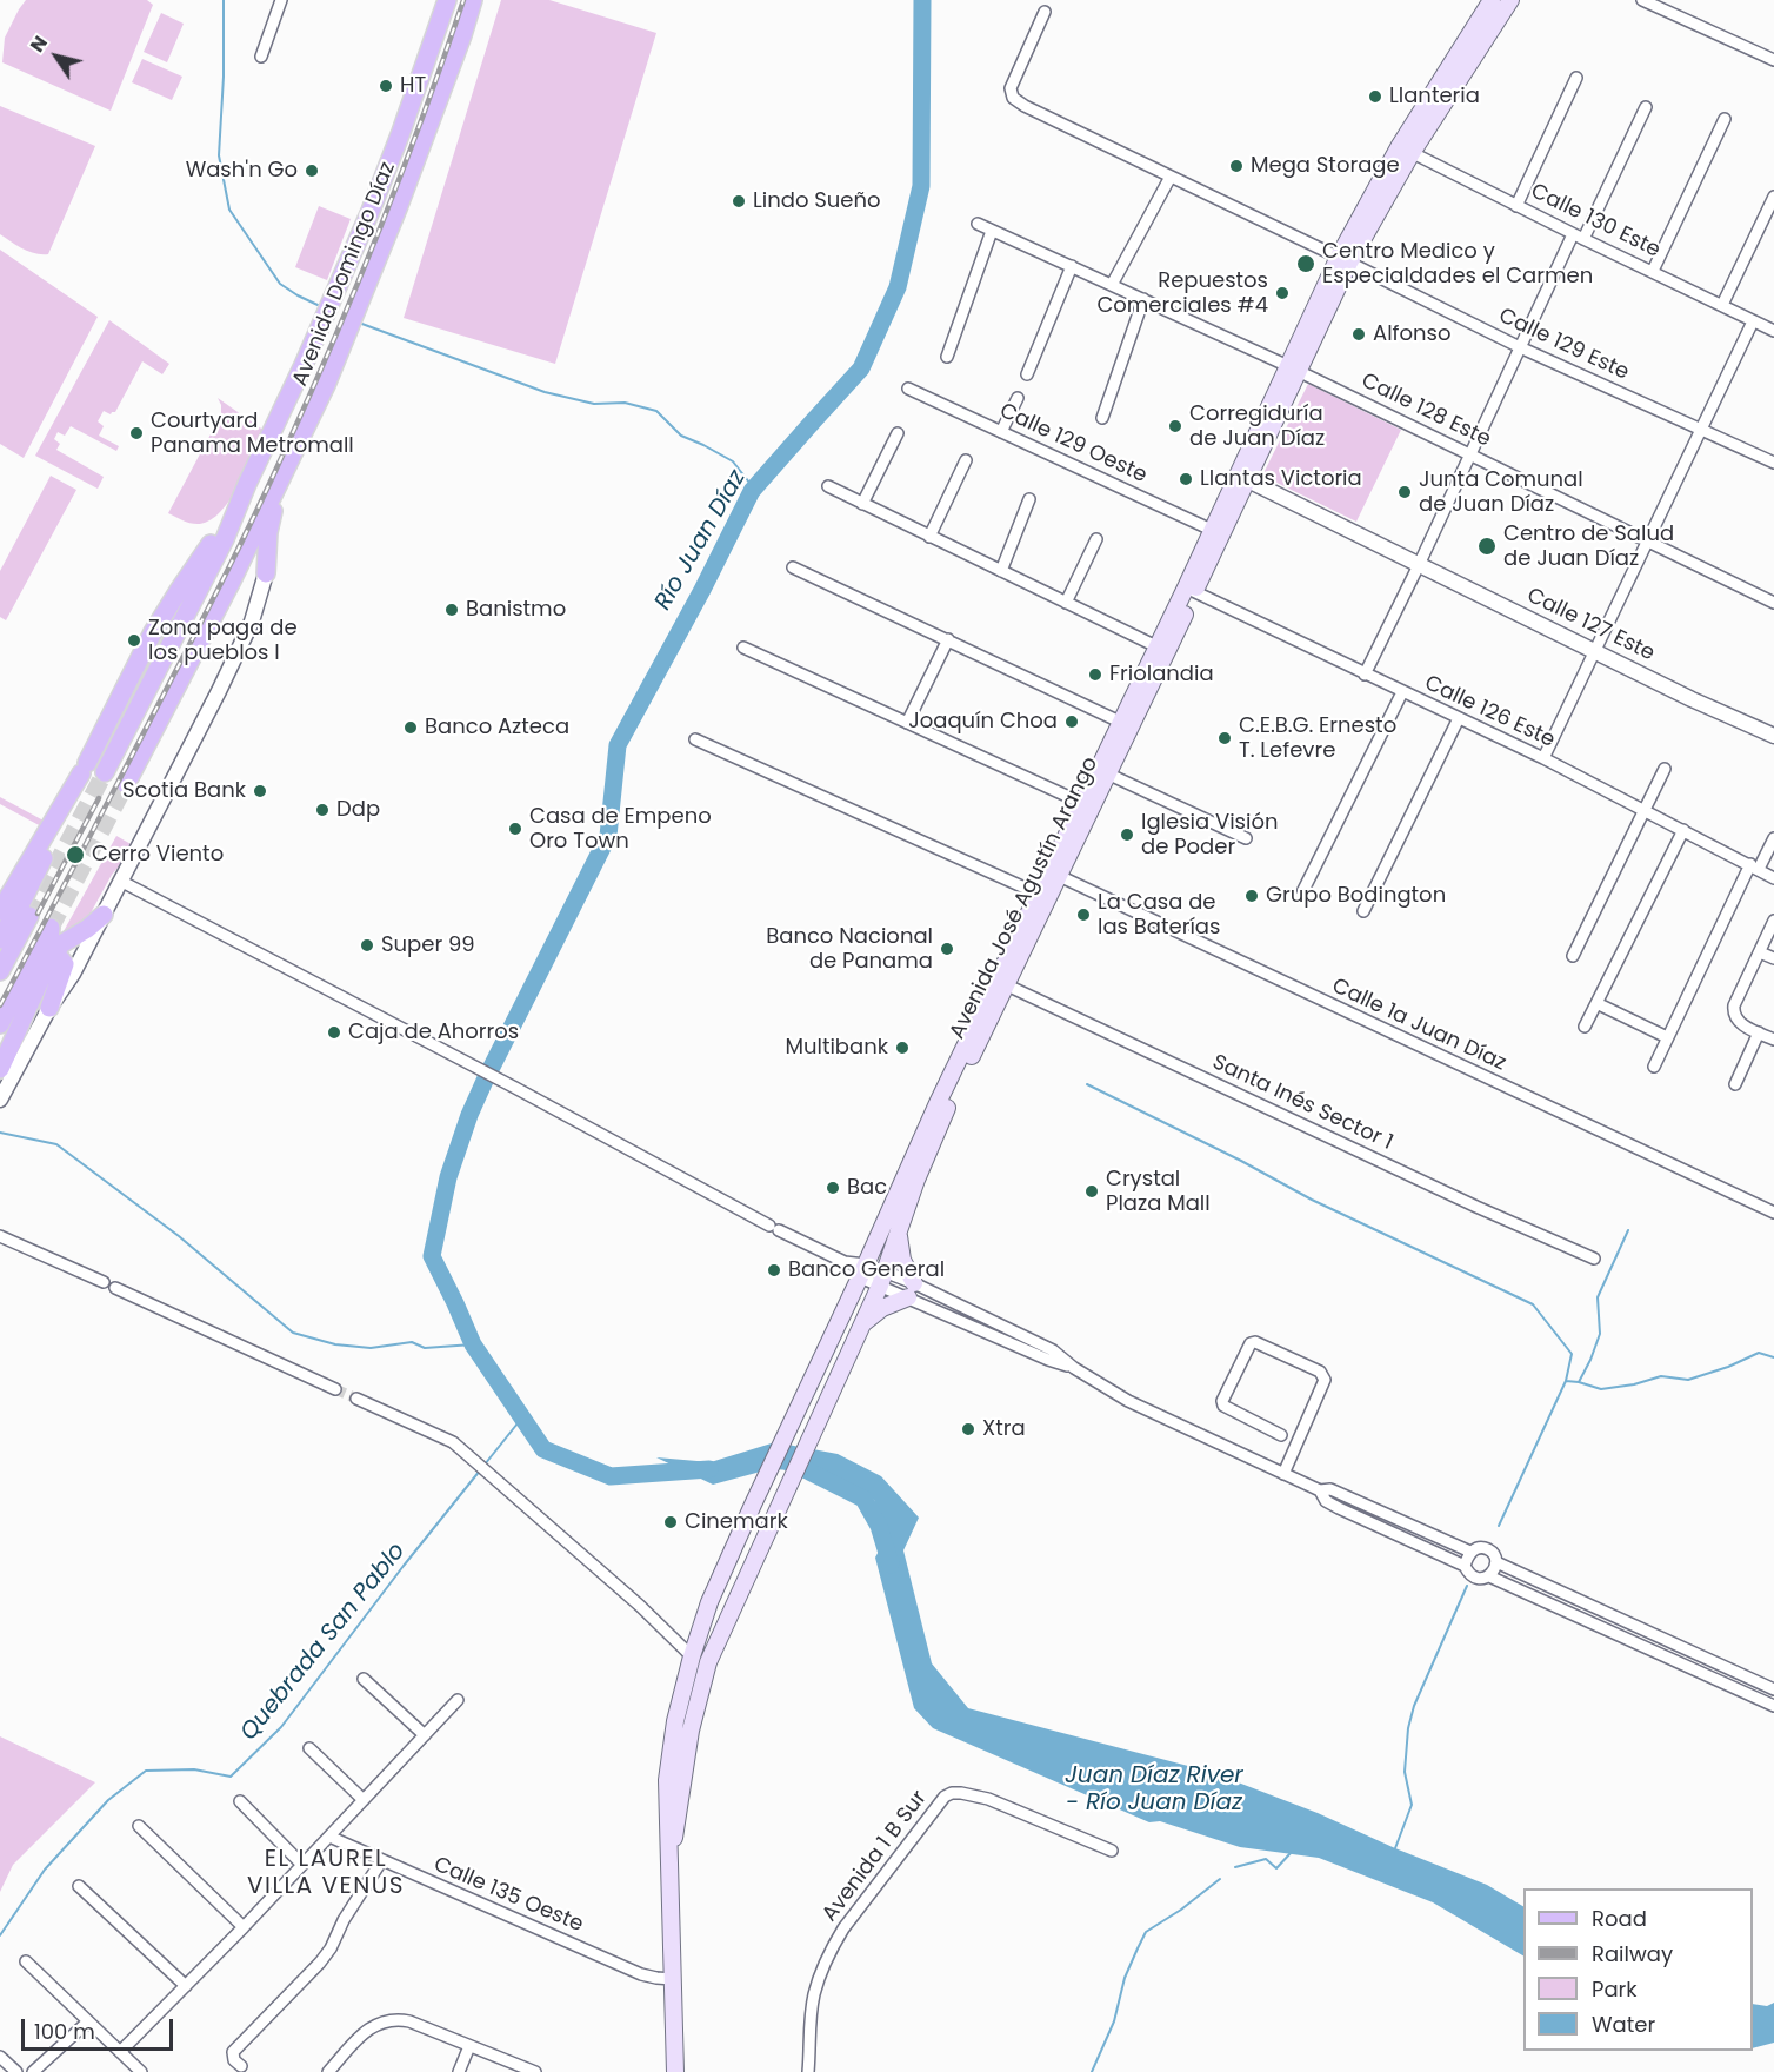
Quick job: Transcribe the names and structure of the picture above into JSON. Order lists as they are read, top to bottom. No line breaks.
{"streets":{"main road":["Avenida Domingo Díaz","Avenida José Agustín Arango"],"street":["Calle 130 Este","Calle 129 Este","Calle 128 Este","Calle 129 Oeste","Calle 127 Este","Calle 126 Este","Calle 1a Juan Díaz","Santa Inés Sector 1","Avenida 1 B Sur","Calle 135 Oeste"]},"crossings":[["Calle 130 Este","Avenida José Agustín Arango"],["Calle 129 Este","Avenida José Agustín Arango"],["Calle 128 Este","Avenida José Agustín Arango"],["Calle 129 Oeste","Avenida José Agustín Arango"],["Calle 127 Este","Avenida José Agustín Arango"],["Calle 126 Este","Avenida José Agustín Arango"],["Avenida José Agustín Arango","Calle 1a Juan Díaz"],["Avenida José Agustín Arango","Santa Inés Sector 1"],["Avenida José Agustín Arango","Calle 135 Oeste"]],"districts":["EL LAUREL VILLA VENUS"],"water":["Río Juan Díaz","Quebrada San Pablo","Juan Díaz River - Río Juan Díaz"],"places":["HT","Llanteria","Mega Storage","Wash'n Go","Lindo Sueño","Centro Medico y Especialdades el Carmen","Repuestos Comerciales #4","Alfonso","Corregiduría de Juan Díaz","Courtyard Panama Metromall","Llantas Victoria","Junta Comunal de Juan Díaz","Centro de Salud de Juan Díaz","Banistmo","Zona paga de los pueblos I","Friolandia","Joaquín Choa","Banco Azteca","C.E.B.G. Ernesto T. Lefevre","Scotia Bank","Ddp","Casa de Empeno Oro Town","Iglesia Visión de Poder","Cerro Viento","Grupo Bodington","La Casa de las Baterías","Super 99","Banco Nacional de Panama","Caja de Ahorros","Multibank","Bac","Crystal Plaza Mall","Banco General","Xtra","Cinemark"],"legend":["Road","Railway","Park","Water"],"scale_bar":"100 m","north":"top left"}
